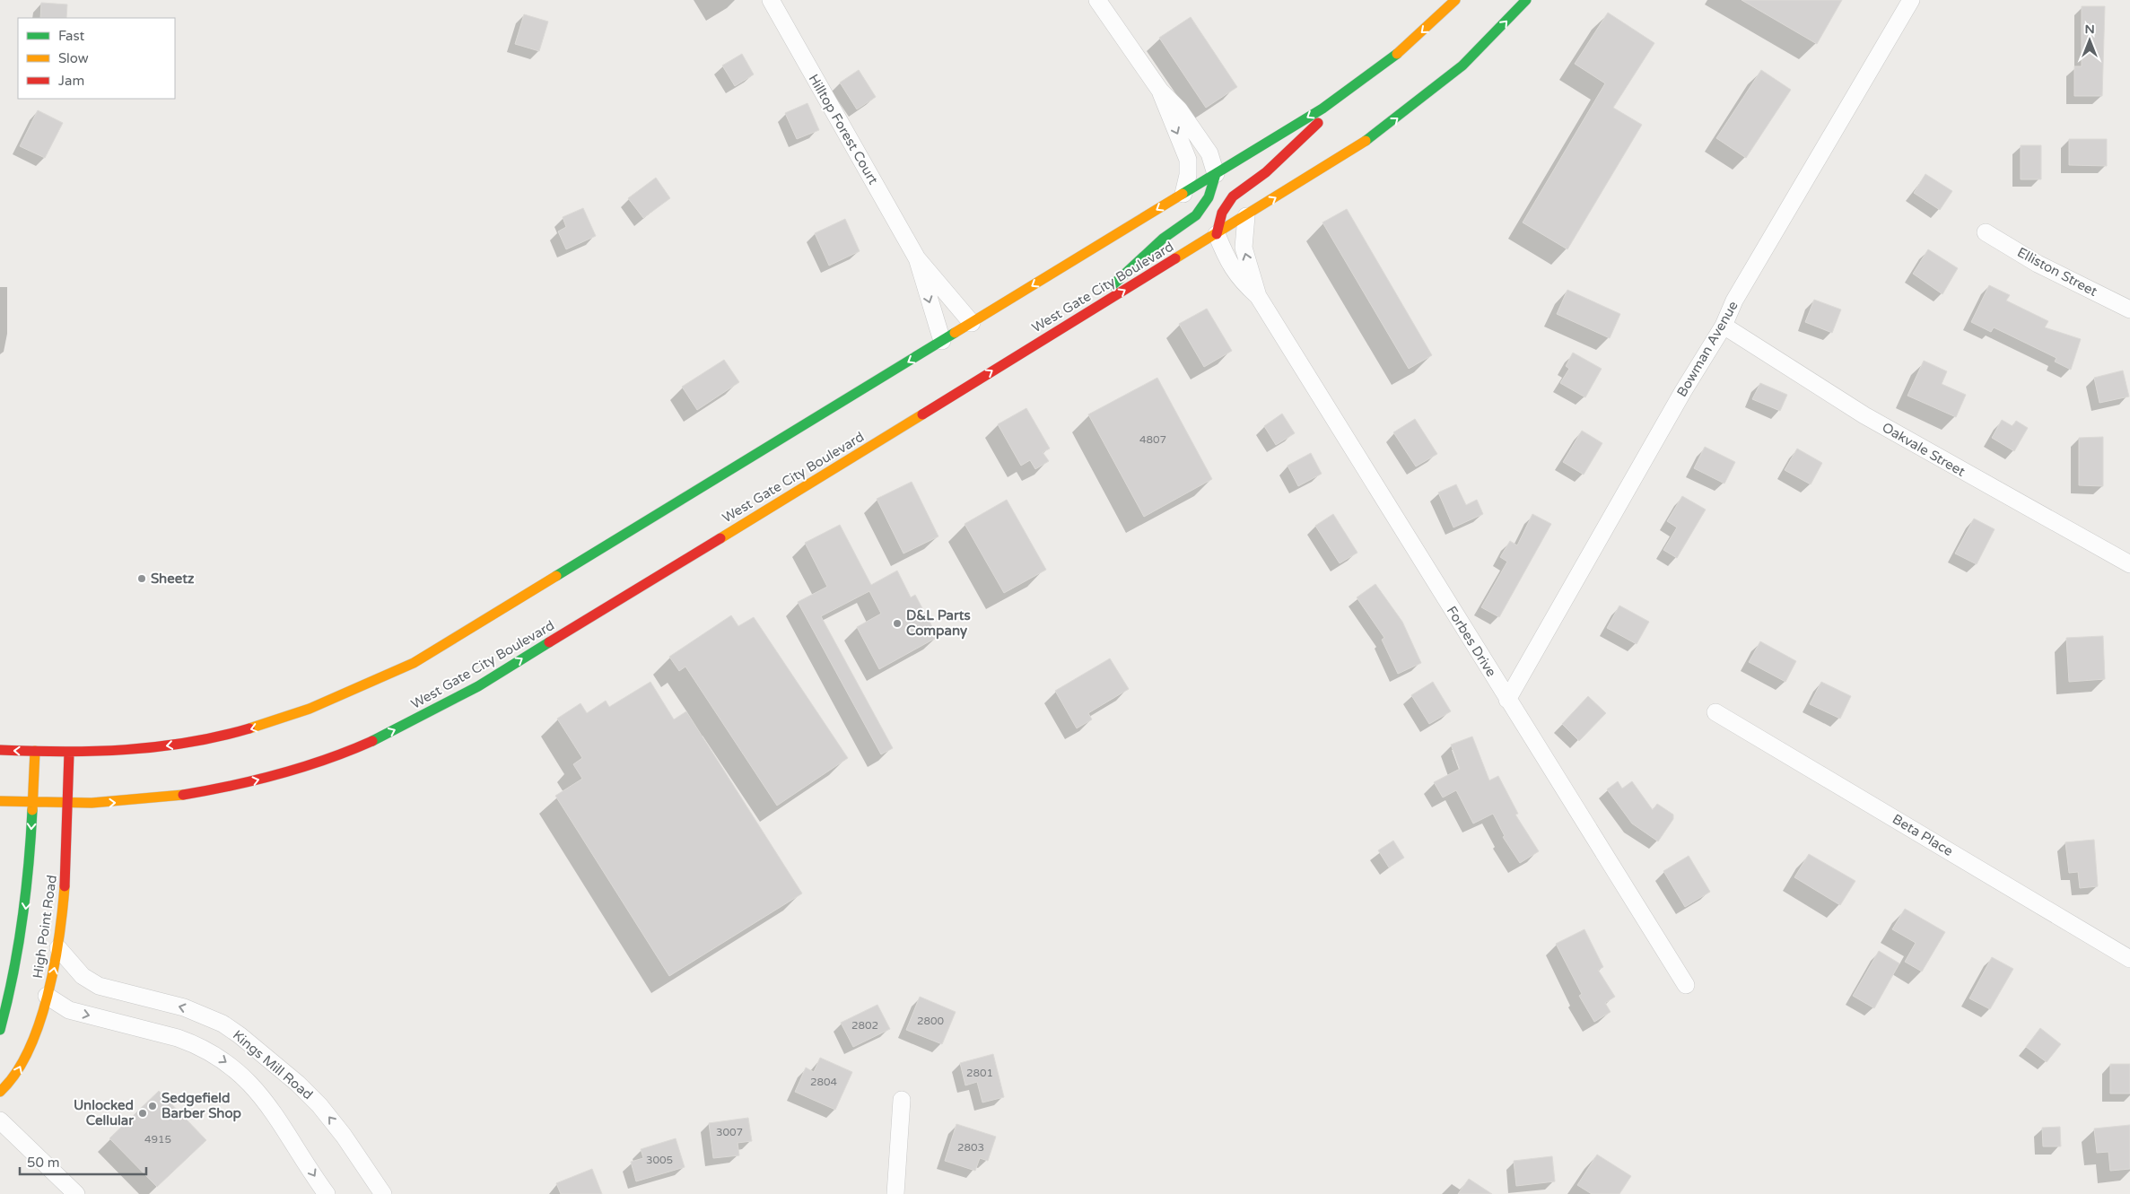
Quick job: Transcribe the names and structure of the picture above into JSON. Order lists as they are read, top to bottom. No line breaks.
{"streets":{"main road":["West Gate City Boulevard","High Point Road"],"street":["Hilltop Forest Court","Elliston Street","Bowman Avenue","Oakvale Street","Forbes Drive","Beta Place","Kings Mill Road"]},"crossings":[["West Gate City Boulevard","Forbes Drive"],["West Gate City Boulevard","High Point Road"],["Bowman Avenue","Oakvale Street"],["Bowman Avenue","Forbes Drive"],["High Point Road","Kings Mill Road"]],"places":["Sheetz","D&L Parts Company","Sedgefield Barber Shop","Unlocked Cellular"],"house_numbers":["4807","2800","2802","2801","2804","3007","4915","2803","3005"],"legend":["Fast","Slow","Jam"],"scale_bar":"50 m","north":"top"}
